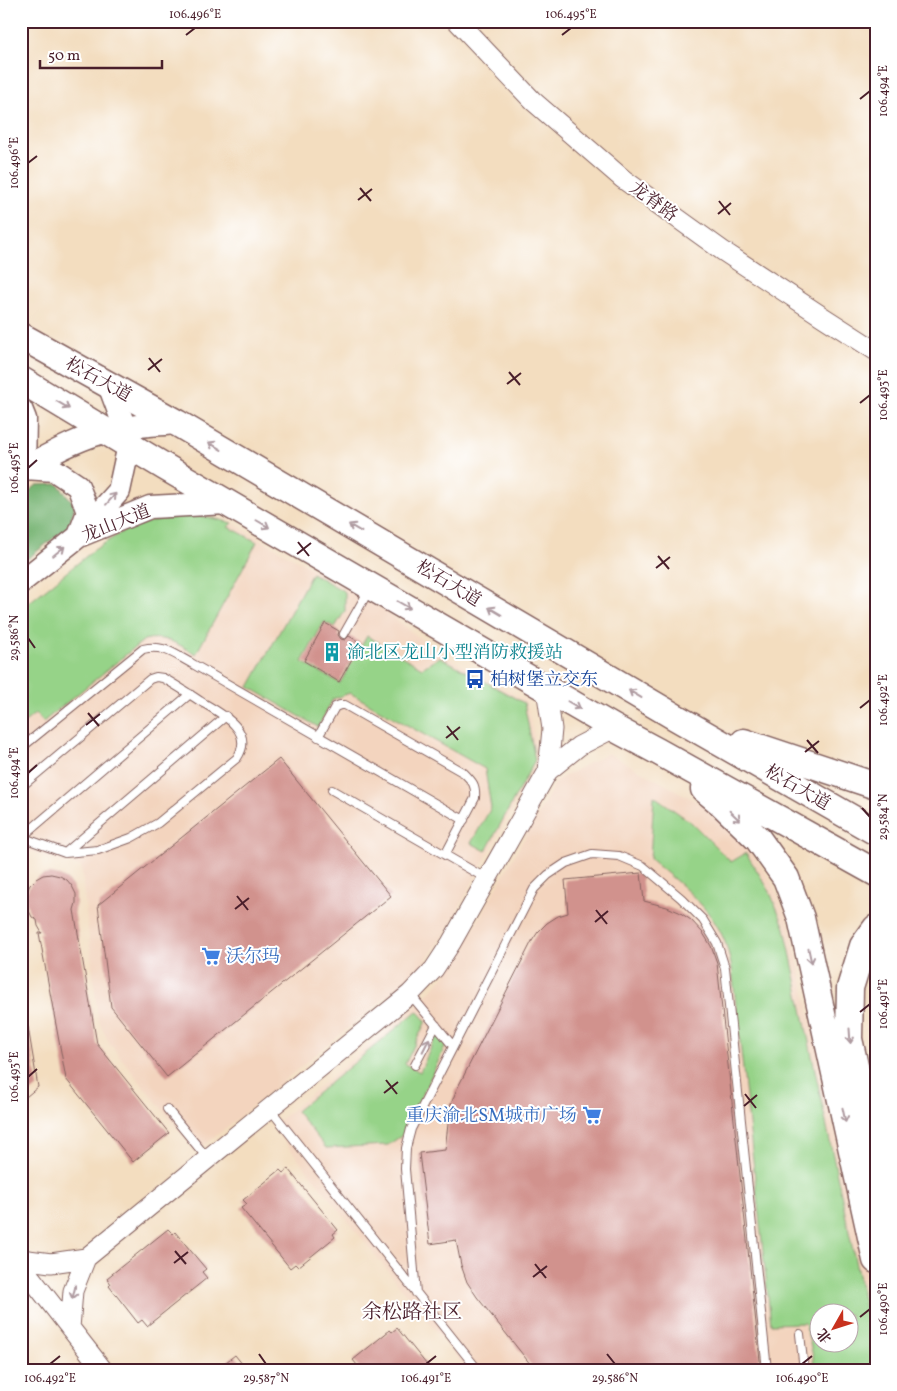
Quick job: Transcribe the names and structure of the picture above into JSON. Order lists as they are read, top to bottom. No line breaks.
{"streets":{"highway":["松石大道"],"main road":["龙山大道"],"street":["龙脊路"]},"crossings":[["松石大道","龙山大道"]],"districts":["余松路社区"],"places":{"building":["渝北区龙山小型消防救援站"],"bus stop":["柏树堡立交东"],"supermarket":["沃尔玛","重庆渝北SM城市广场"]},"scale_bar":"50 m","north":"bottom left","coordinates":["106.496°E","106.495°E","106.494°E","106.493°E","29.586°N","106.492°E","29.584°N","106.491°E","106.490°E","29.587°N"]}
